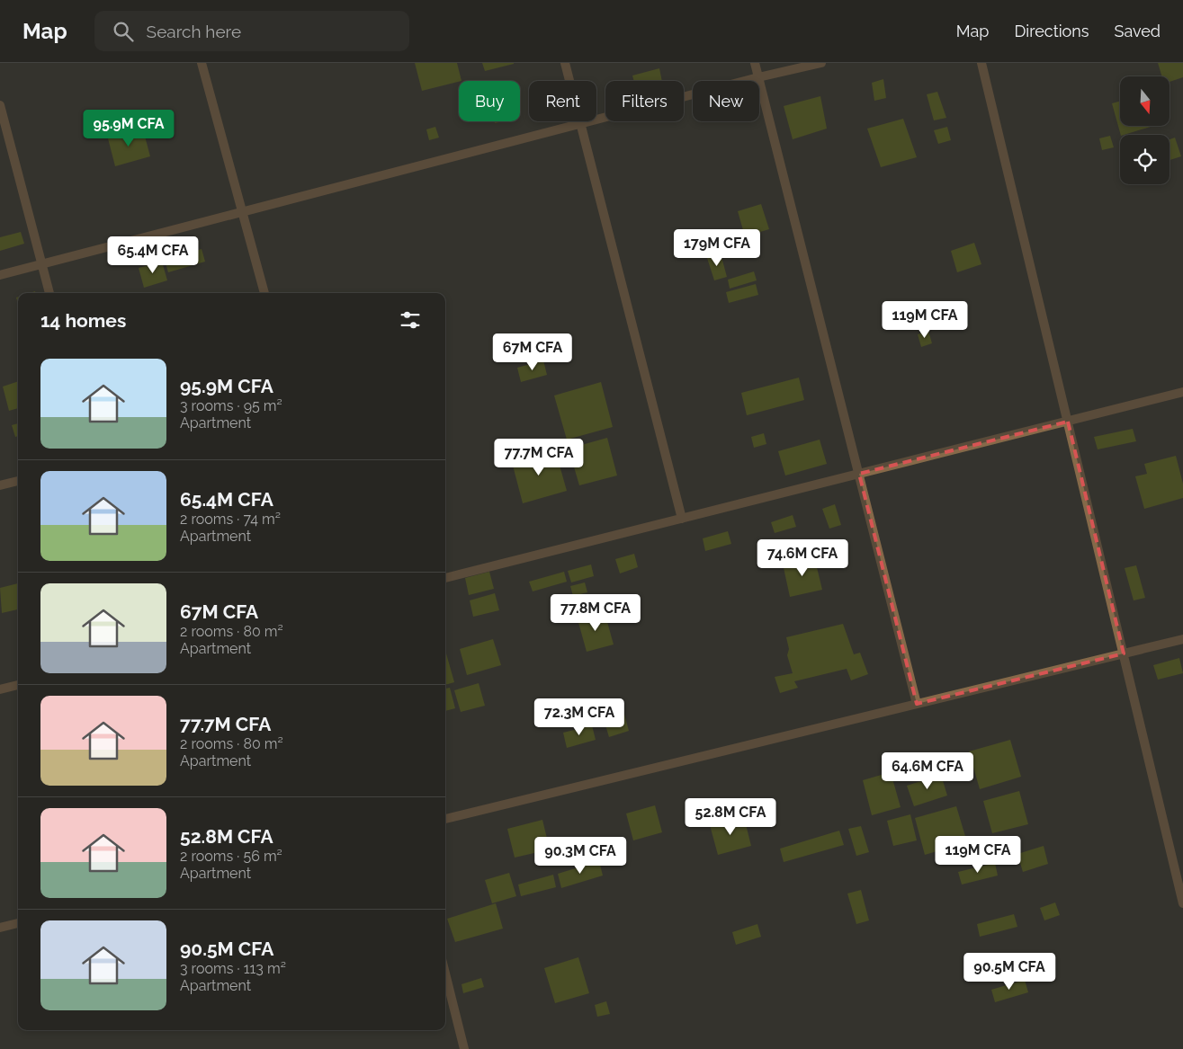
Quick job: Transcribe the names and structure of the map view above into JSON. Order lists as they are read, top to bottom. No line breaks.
{"north":"bottom","page":{"header":"Map","search":"Search here","nav":["Map","Directions","Saved"],"chip":["Buy","Rent","Filters","New"],"price":["95.9M CFA","179M CFA","65.4M CFA","119M CFA","67M CFA","77.7M CFA","74.6M CFA","77.8M CFA","72.3M CFA","64.6M CFA","52.8M CFA","119M CFA","90.3M CFA","90.5M CFA"],"heading":"14 homes","list":[{"name":"95.9M CFA","note":"3 rooms · 95 m² · Apartment"},{"name":"65.4M CFA","note":"2 rooms · 74 m² · Apartment"},{"name":"67M CFA","note":"2 rooms · 80 m² · Apartment"},{"name":"77.7M CFA","note":"2 rooms · 80 m² · Apartment"},{"name":"52.8M CFA","note":"2 rooms · 56 m² · Apartment"},{"name":"90.5M CFA","note":"3 rooms · 113 m² · Apartment"}]}}
